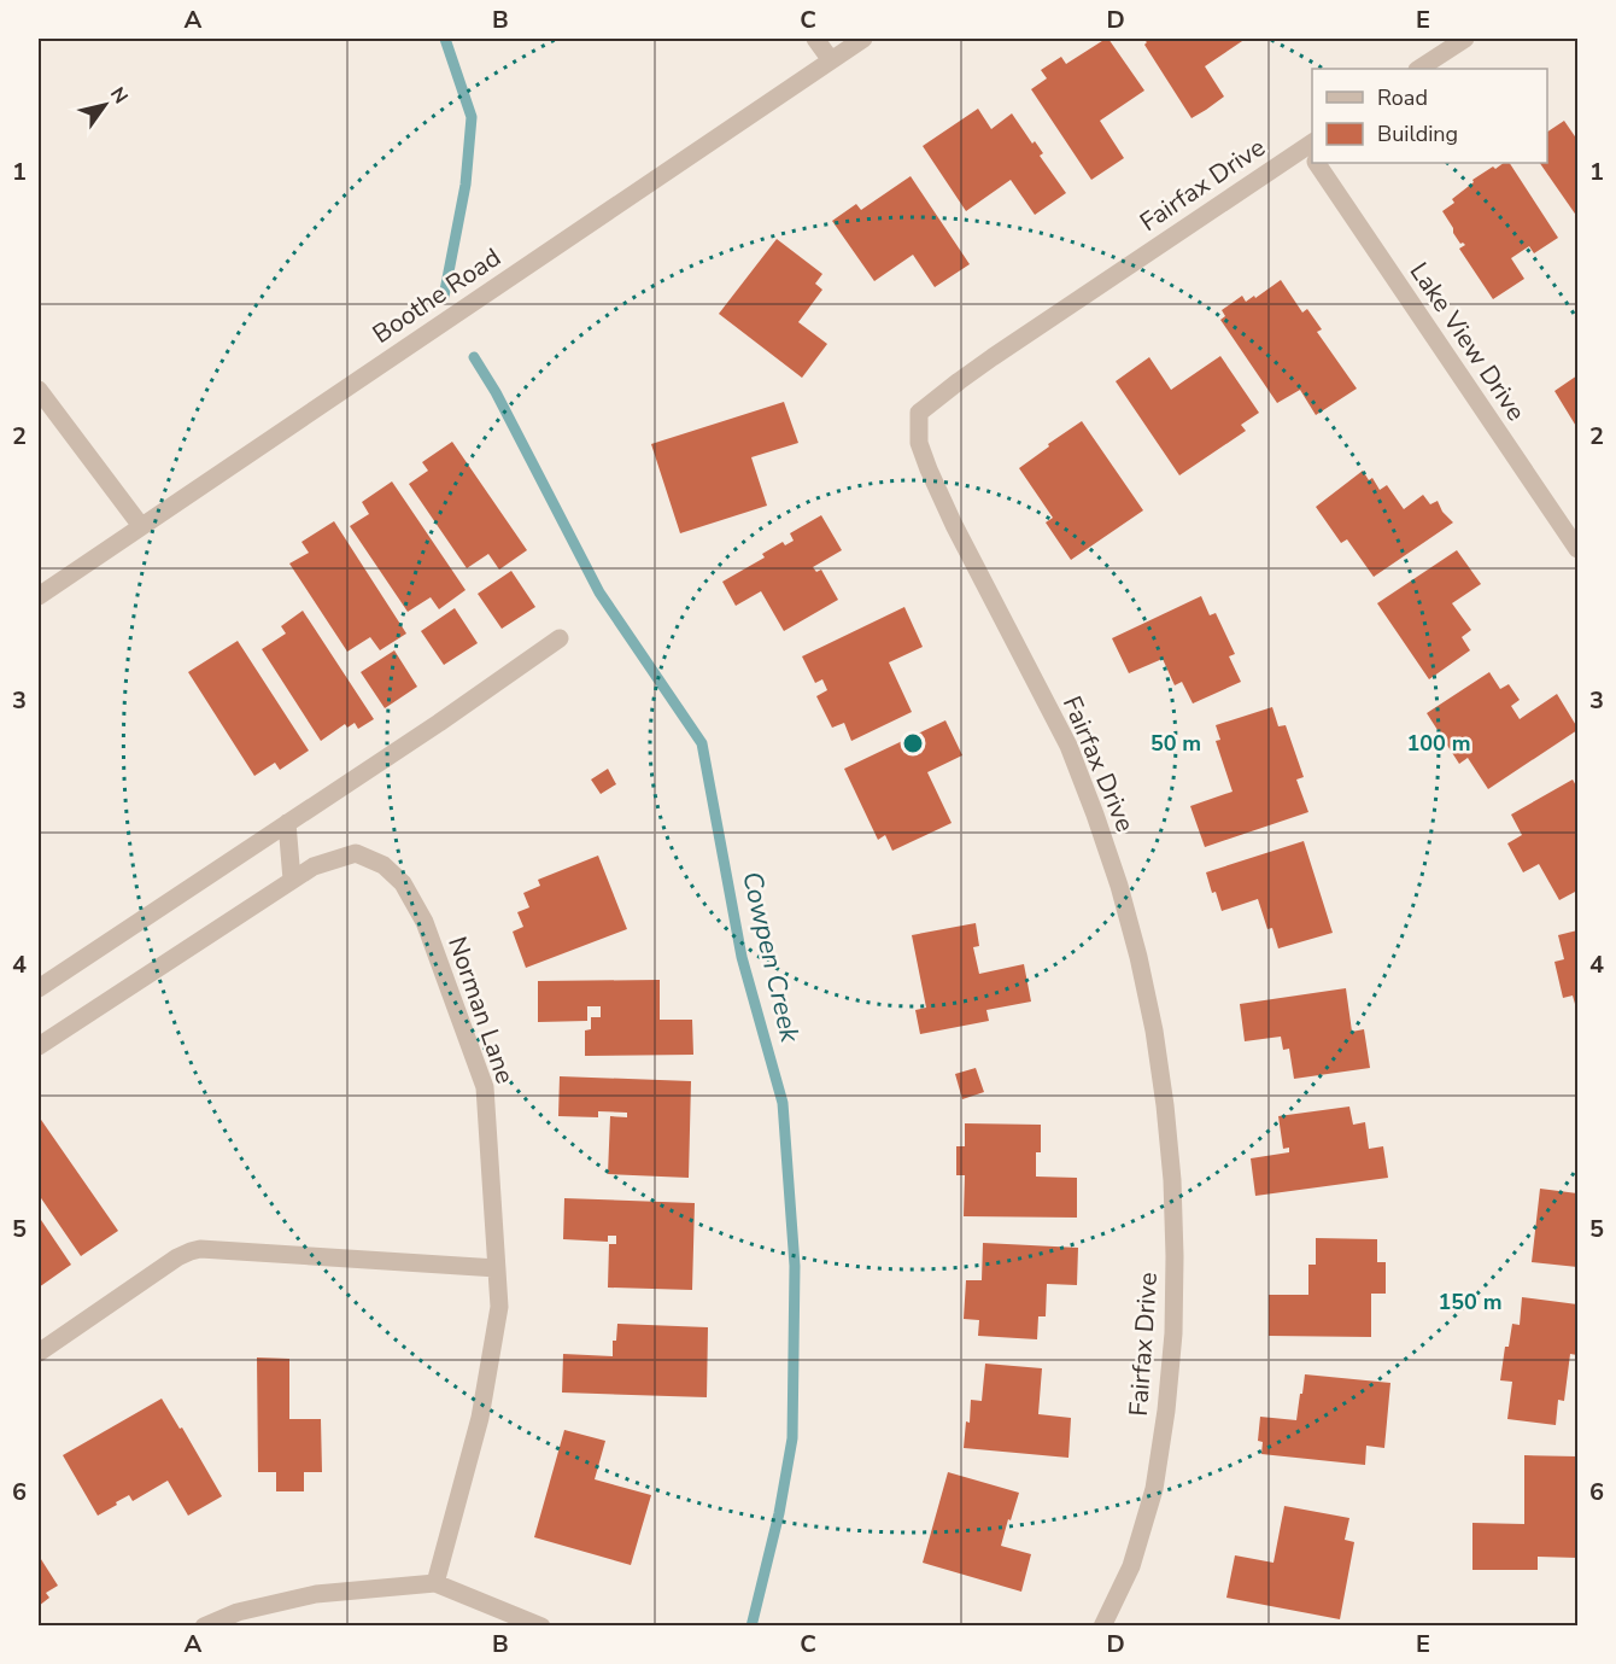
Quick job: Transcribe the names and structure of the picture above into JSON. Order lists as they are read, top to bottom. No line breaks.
{"streets":{"street":["Fairfax Drive","Boothe Road","Lake View Drive","Norman Lane"]},"water":["Cowpen Creek"],"legend":["Road","Building"],"north":"top right","grid":{"columns":["A","B","C","D","E"],"rows":["1","2","3","4","5","6"]},"rings":["50 m","100 m","150 m"]}
